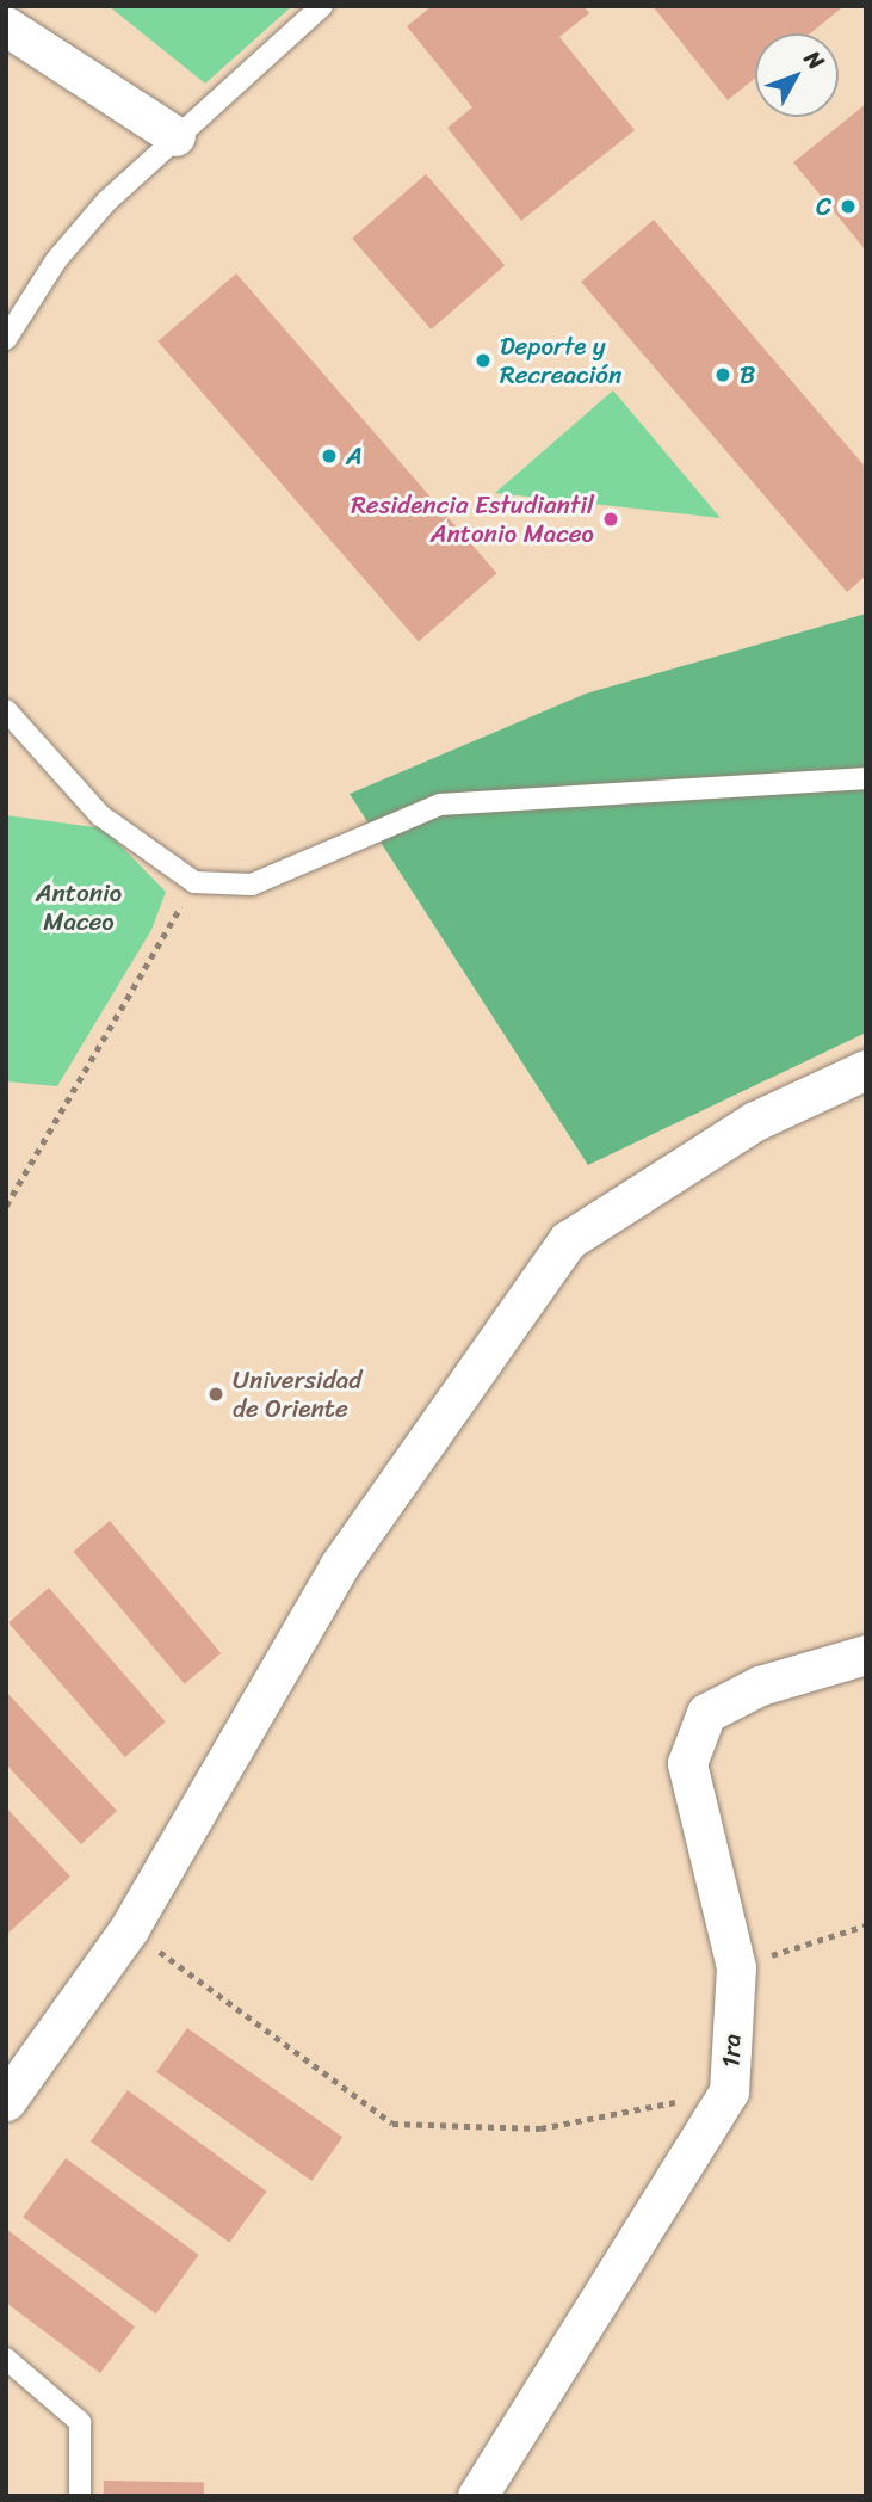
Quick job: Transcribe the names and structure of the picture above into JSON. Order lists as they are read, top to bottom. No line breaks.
{"streets":{"street":["1ra"]},"parks":["Antonio Maceo"],"places":["C","Deporte y Recreación","B","A","Residencia Estudiantil Antonio Maceo","Universidad de Oriente"],"north":"top right"}
